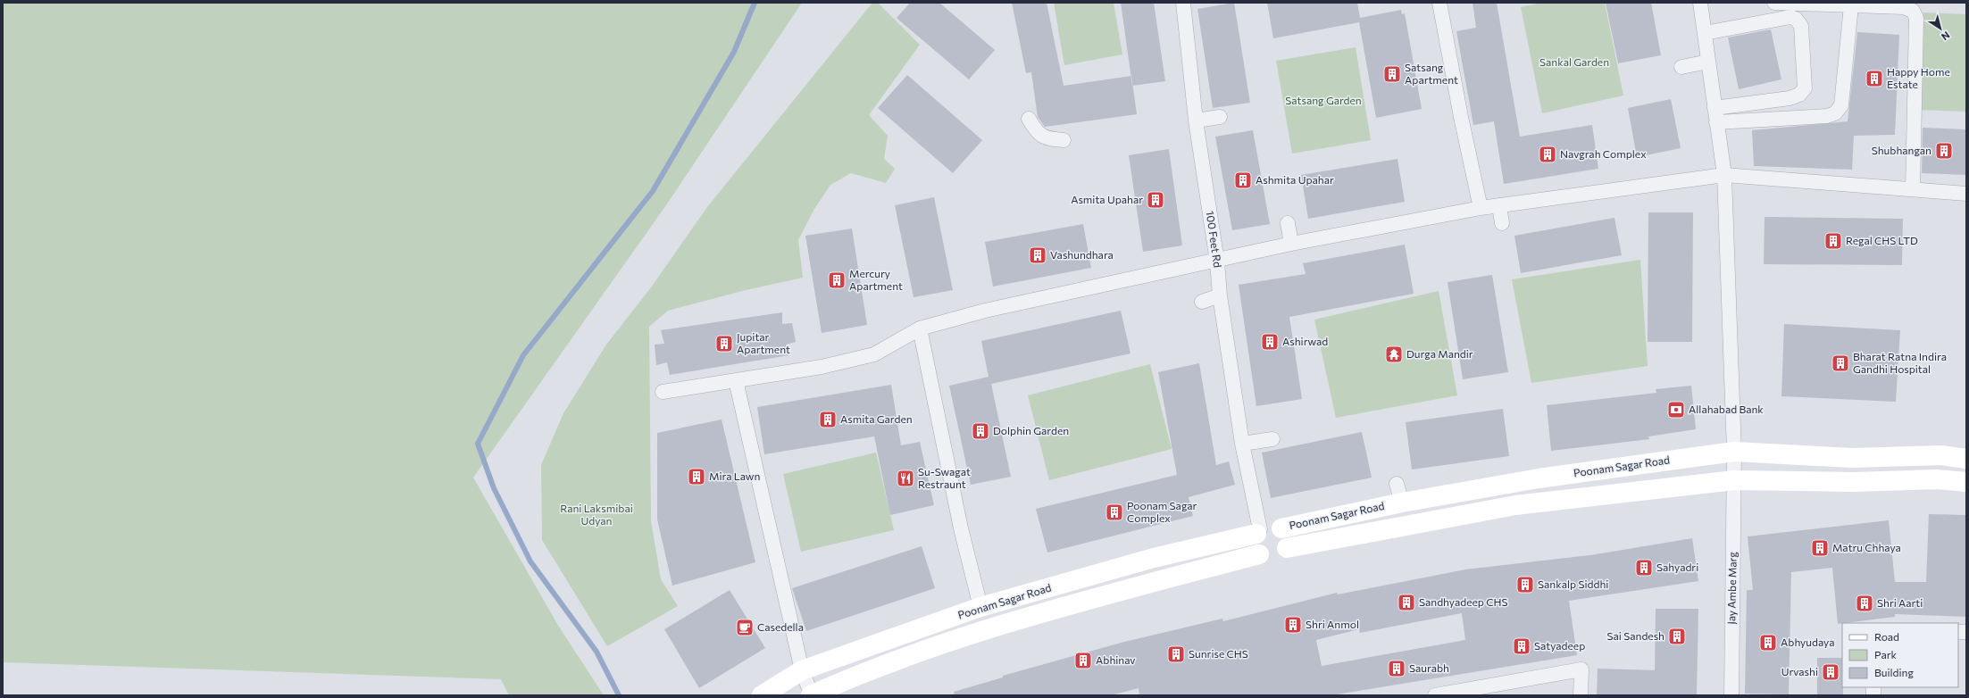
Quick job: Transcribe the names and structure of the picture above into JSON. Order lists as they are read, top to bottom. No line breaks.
{"streets":{"main road":["Poonam Sagar Road"],"street":["100 Feet Rd","Jay Ambe Marg"]},"crossings":[["100 Feet Rd","Poonam Sagar Road"],["Poonam Sagar Road","Jay Ambe Marg"]],"parks":["Sankal Garden","Satsang Garden","Rani Laksmibai Udyan"],"places":{"building":["Satsang Apartment","Happy Home Estate","Shubhangan","Navgrah Complex","Ashmita Upahar","Asmita Upahar","Regal CHS LTD","Vashundhara","Mercury Apartment","Ashirwad","Jupitar Apartment","Bharat Ratna Indira Gandhi Hospital","Asmita Garden","Dolphin Garden","Mira Lawn","Poonam Sagar Complex","Matru Chhaya","Sahyadri","Sankalp Siddhi","Sandhyadeep CHS","Shri Aarti","Shri Anmol","Sai Sandesh","Abhyudaya","Satyadeep","Sunrise CHS","Abhinav","Saurabh","Urvashi"],"temple":["Durga Mandir"],"bank":["Allahabad Bank"],"restaurant":["Su-Swagat Restraunt"],"cafe":["Casedella"]},"legend":["Road","Park","Building"],"north":"bottom right"}
